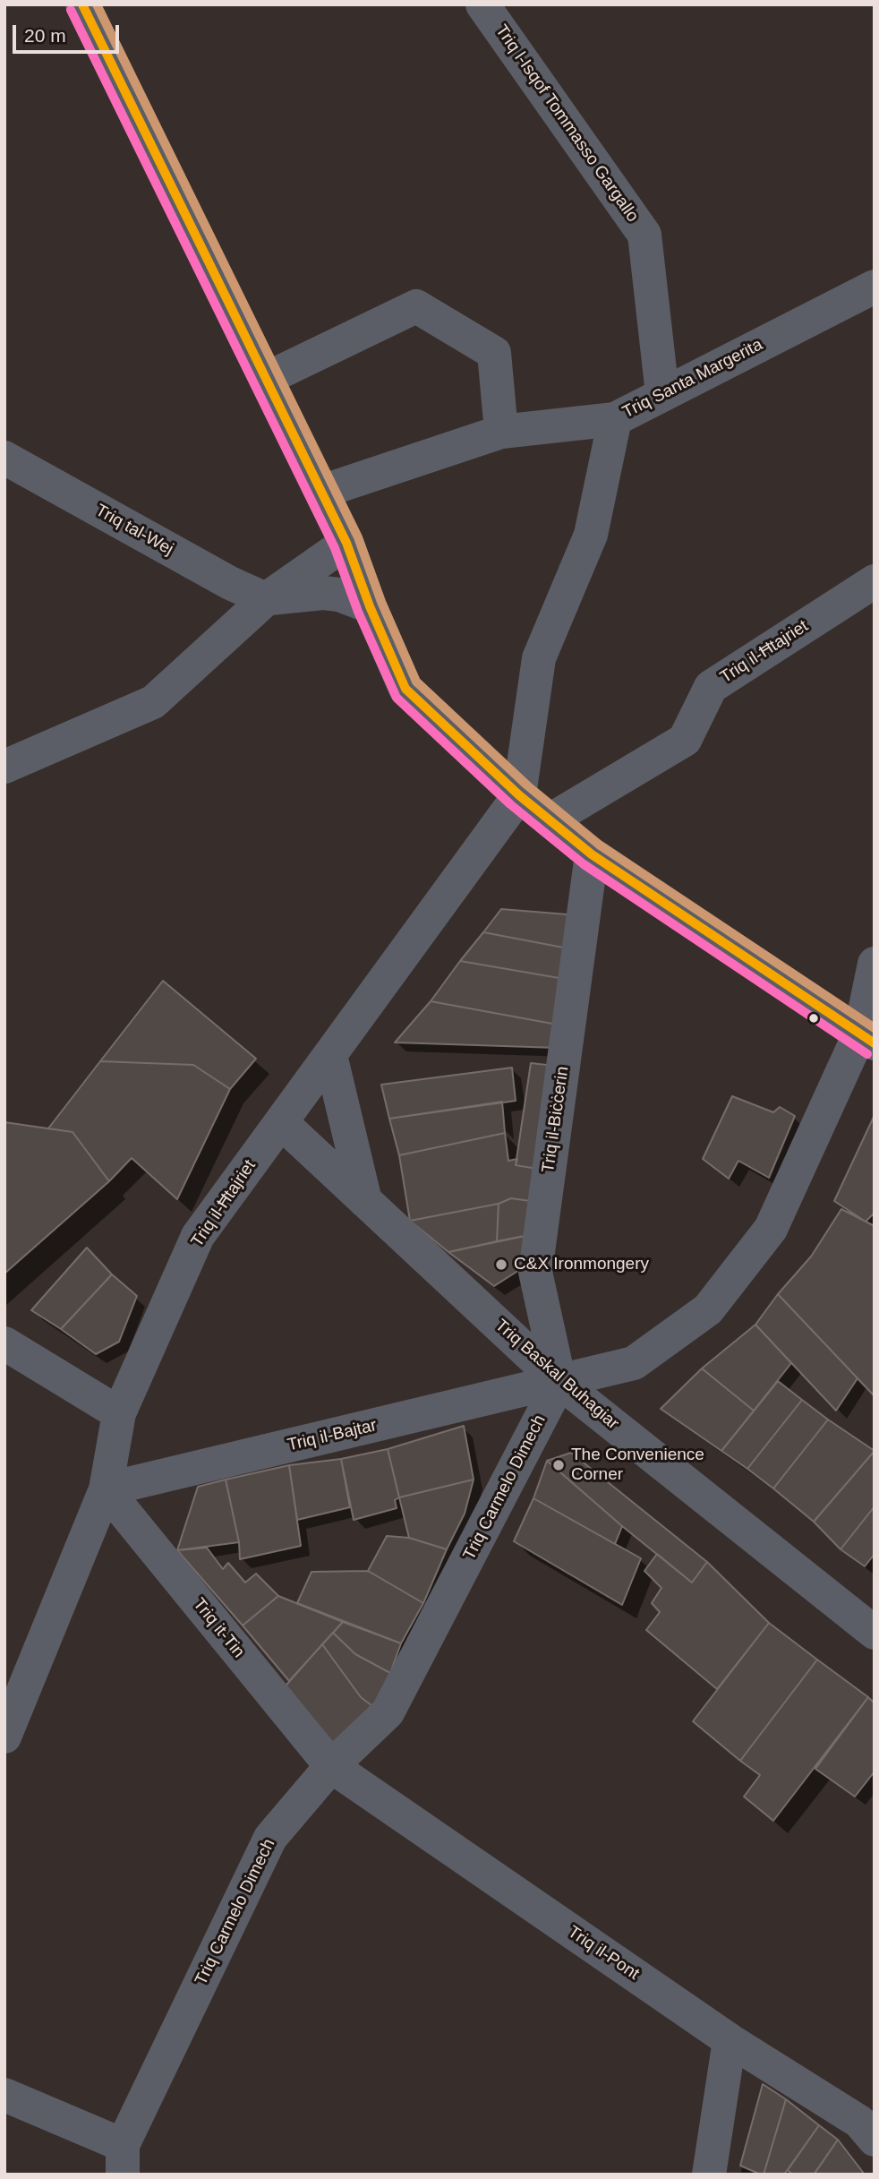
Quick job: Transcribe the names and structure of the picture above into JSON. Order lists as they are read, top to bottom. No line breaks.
{"streets":{"street":["Triq l-Isqof Tommasso Gargallo","Triq Santa Margerita","Triq tal-Wej","Triq il-Ħtajriet","Triq il-Biċċerin","Triq Baskal Buhagiar","Triq il-Bajtar","Triq Carmelo Dimech","Triq it-Tin","Triq il-Pont"]},"crossings":[["Triq l-Isqof Tommasso Gargallo","Triq Santa Margerita"],["Triq il-Ħtajriet","Triq Baskal Buhagiar"],["Triq il-Ħtajriet","Triq il-Bajtar"],["Triq il-Ħtajriet","Triq it-Tin"],["Triq il-Biċċerin","Triq Baskal Buhagiar"],["Triq il-Biċċerin","Triq il-Bajtar"],["Triq il-Biċċerin","Triq Carmelo Dimech"],["Triq Baskal Buhagiar","Triq il-Bajtar"],["Triq Baskal Buhagiar","Triq Carmelo Dimech"],["Triq il-Bajtar","Triq Carmelo Dimech"],["Triq il-Bajtar","Triq it-Tin"],["Triq Carmelo Dimech","Triq it-Tin"],["Triq Carmelo Dimech","Triq il-Pont"],["Triq it-Tin","Triq il-Pont"]],"places":["C&X Ironmongery","The Convenience Corner"],"scale_bar":"20 m"}
